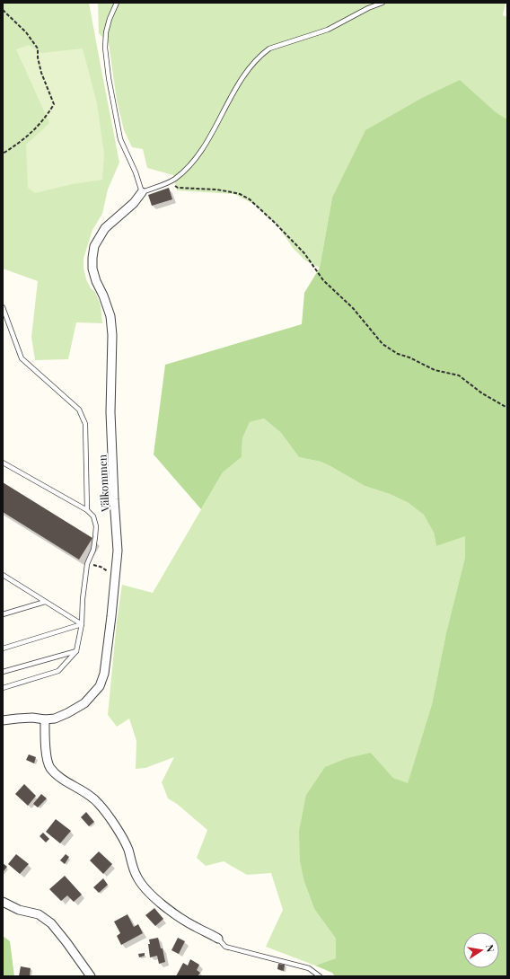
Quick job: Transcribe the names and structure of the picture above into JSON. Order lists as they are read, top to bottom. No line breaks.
{"streets":{"street":["Välkommen"]},"north":"right"}
